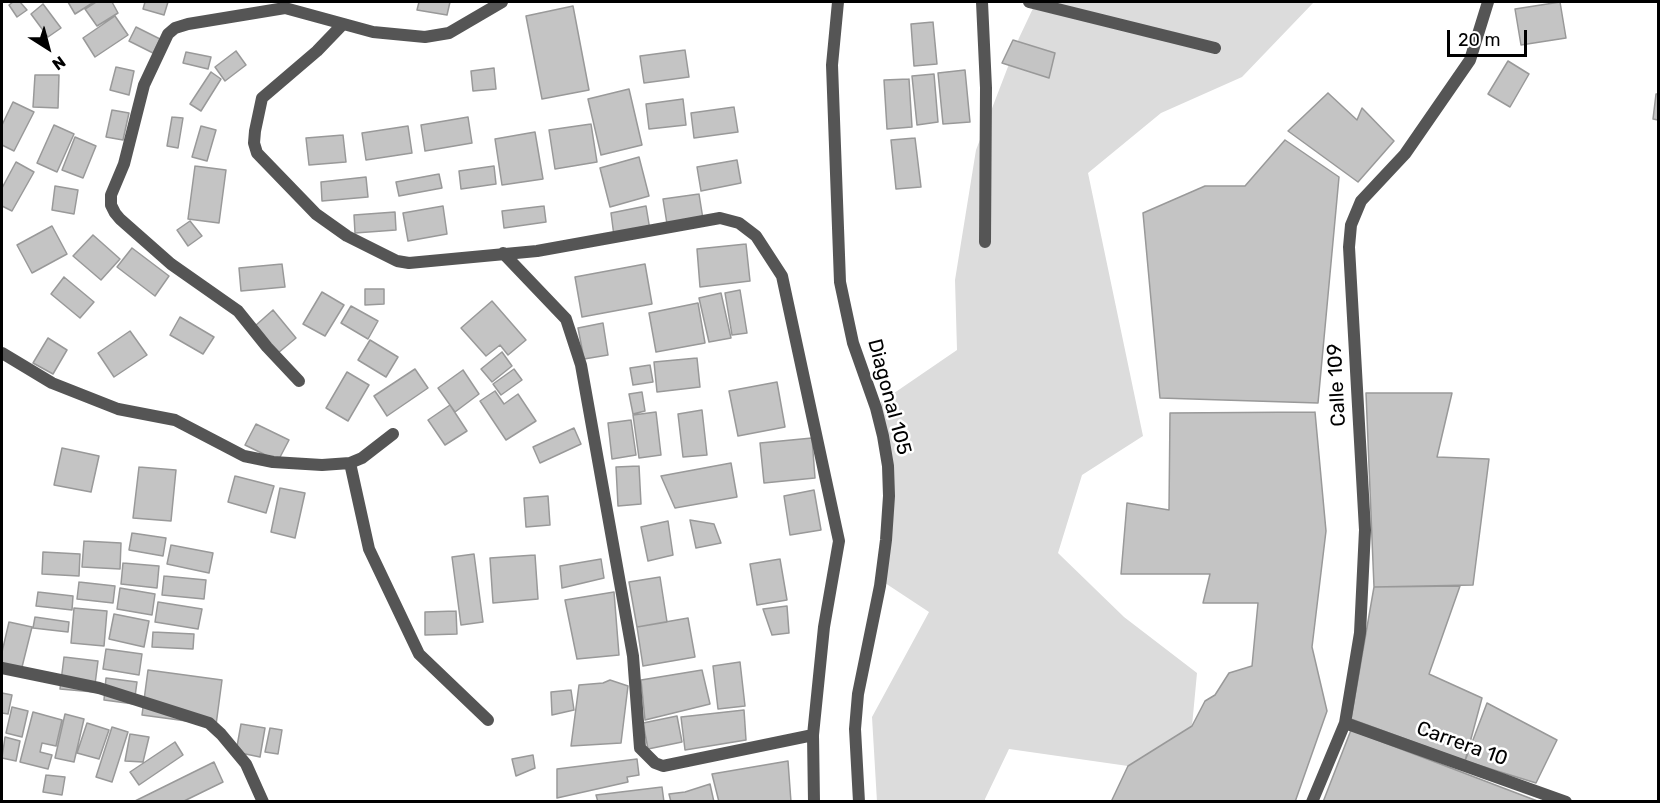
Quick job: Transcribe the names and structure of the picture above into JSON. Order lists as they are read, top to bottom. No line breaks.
{"streets":{"street":["Calle 109","Diagonal 105","Carrera 10"]},"crossings":[["Calle 109","Carrera 10"]],"scale_bar":"20 m","north":"bottom right"}
